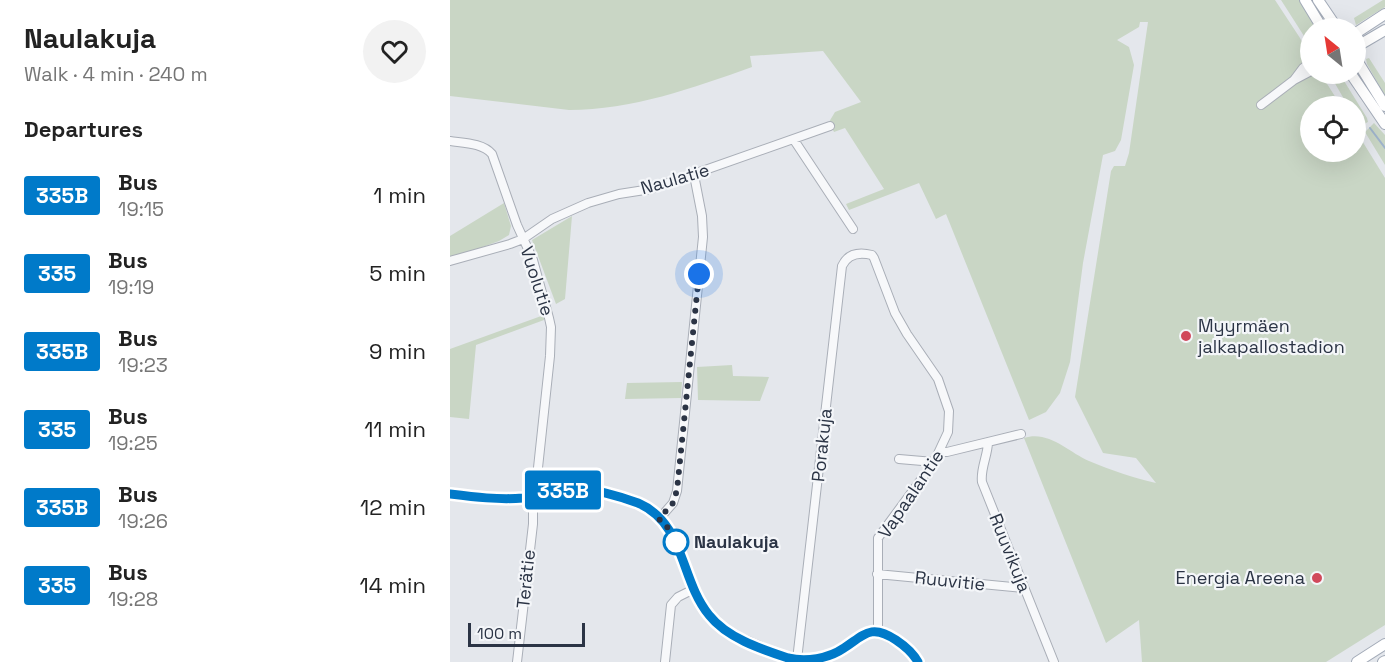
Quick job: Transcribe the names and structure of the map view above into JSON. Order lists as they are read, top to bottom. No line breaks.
{"streets":{"street":["Naulatie","Vuolutie","Porakuja","Vapaalantie","Ruuvikuja","Terätie","Ruuvitie"]},"crossings":[["Naulatie","Vuolutie"],["Vuolutie","Terätie"],["Porakuja","Vapaalantie"],["Vapaalantie","Ruuvitie"],["Ruuvikuja","Ruuvitie"]],"places":["Myyrmäen jalkapallostadion","Naulakuja","Energia Areena"],"lines":["bus line 335B"],"scale_bar":"100 m","north":"top left","page":{"heading":[["Naulakuja","Walk · 4 min · 240 m"],"Departures"],"on_map":"335B","list":[{"mark":"335B","name":"Bus","note":"19:15","value":"1 min"},{"mark":"335","name":"Bus","note":"19:19","value":"5 min"},{"mark":"335B","name":"Bus","note":"19:23","value":"9 min"},{"mark":"335","name":"Bus","note":"19:25","value":"11 min"},{"mark":"335B","name":"Bus","note":"19:26","value":"12 min"},{"mark":"335","name":"Bus","note":"19:28","value":"14 min"}],"scale":"100 m"}}
